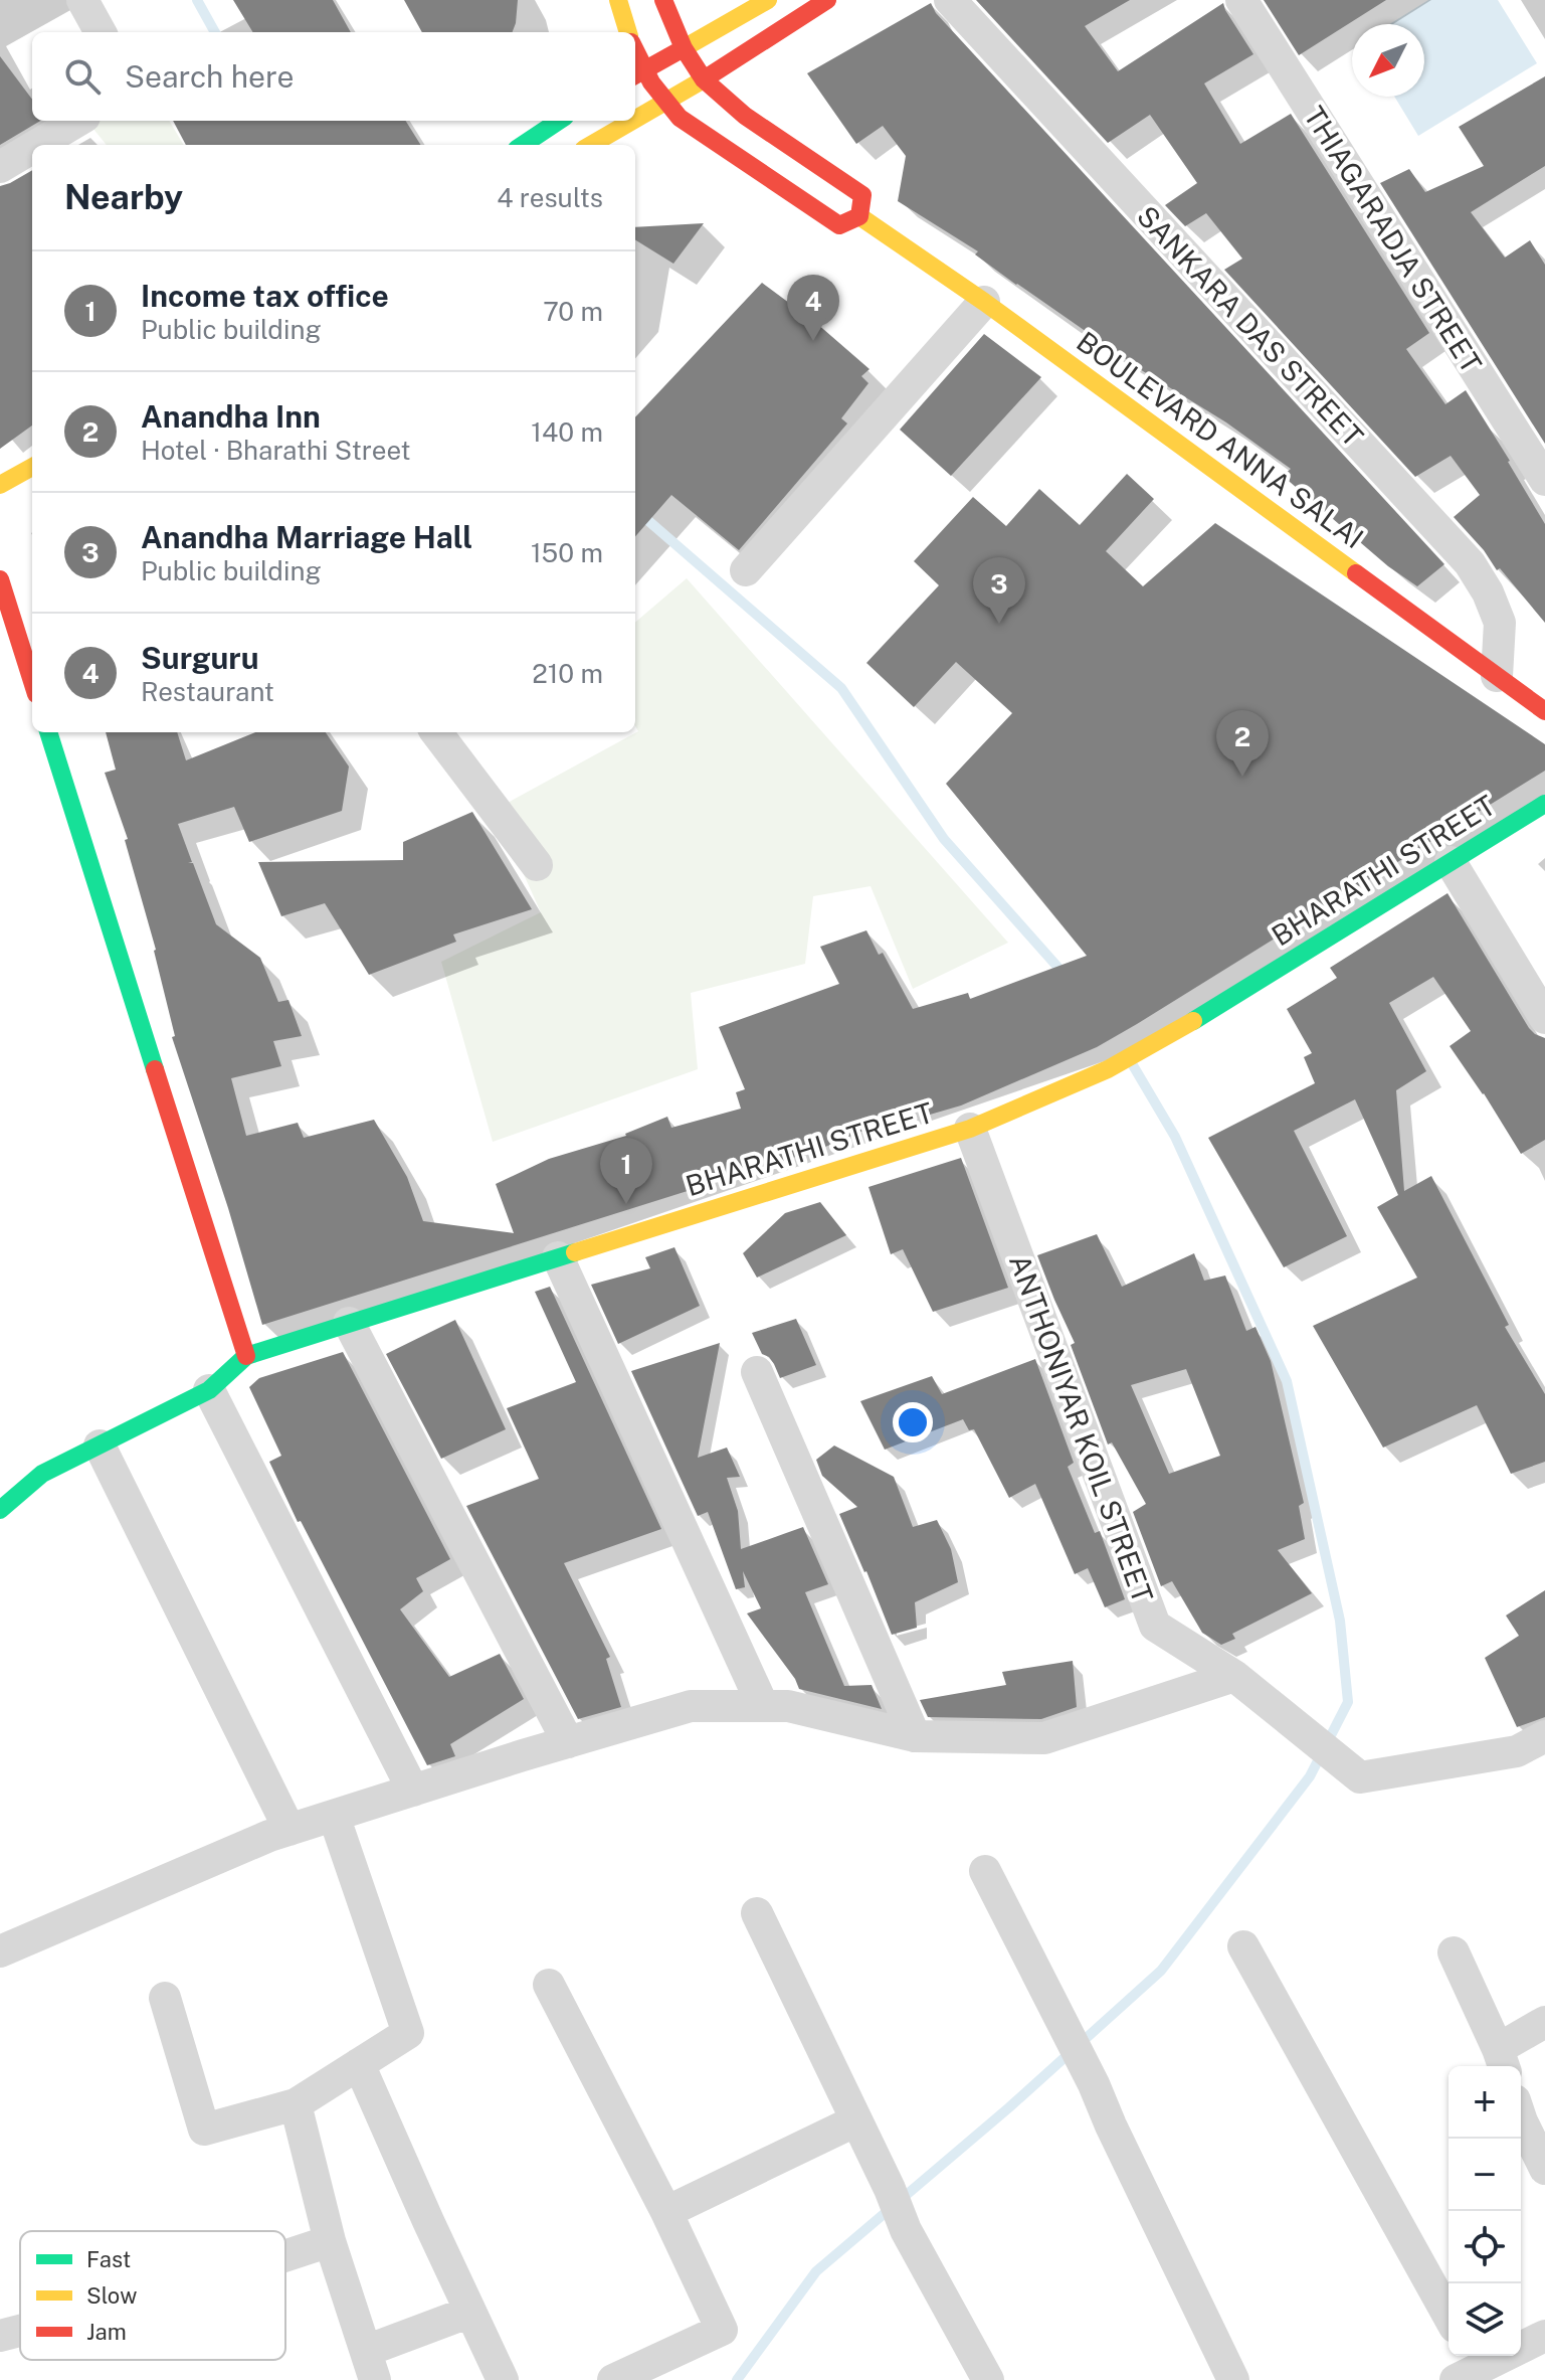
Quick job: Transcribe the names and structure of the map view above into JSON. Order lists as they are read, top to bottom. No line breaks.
{"streets":{"street":["THIAGARADJA STREET","SANKARA DAS STREET","BOULEVARD ANNA SALAI","BHARATHI STREET","ANTHONIYAR KOIL STREET"]},"crossings":[["SANKARA DAS STREET","BOULEVARD ANNA SALAI"],["BHARATHI STREET","ANTHONIYAR KOIL STREET"]],"legend":["Fast","Slow","Jam"],"north":"bottom left","page":{"search":"Search here","heading":["Nearby","4 results"],"list":[{"mark":"1","name":"Income tax office","note":"Public building","value":"70 m"},{"mark":"2","name":"Anandha Inn","note":"Hotel · Bharathi Street","value":"140 m"},{"mark":"3","name":"Anandha Marriage Hall","note":"Public building","value":"150 m"},{"mark":"4","name":"Surguru","note":"Restaurant","value":"210 m"}],"pins":["4","3","2","1"],"map_buttons":["+","−"]}}
